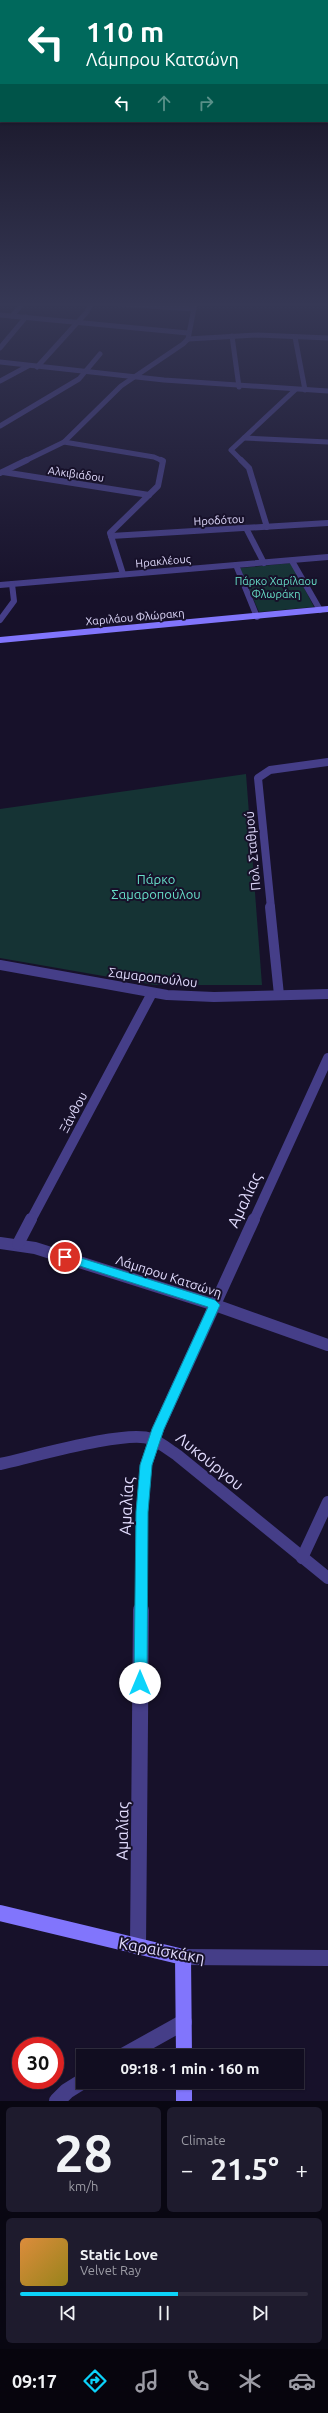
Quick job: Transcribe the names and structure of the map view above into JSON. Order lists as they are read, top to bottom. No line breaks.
{"streets":{"main road":["Χαριλάου Φλώρακη","Καραϊσκάκη"],"street":["Αλκιβιάδου","Ηροδότου","Ηρακλέους","Πολ. Σταθμού","Σαμαροπούλου","Ξάνθου","Αμαλίας","Λάμπρου Κατσώνη","Λυκούργου"]},"crossings":[["Πολ. Σταθμού","Σαμαροπούλου"],["Σαμαροπούλου","Ξάνθου"],["Ξάνθου","Λάμπρου Κατσώνη"],["Αμαλίας","Λάμπρου Κατσώνη"],["Αμαλίας","Λυκούργου"],["Αμαλίας","Καραϊσκάκη"]],"parks":["Πάρκο Χαρίλαου Φλωράκη","Πάρκο Σαμαροπούλου"],"page":{"turn":["110 m","Λάμπρου Κατσώνη"],"limit":"30","trip":"09:18 · 1 min · 160 m","tile":[["28","km/h"],"Climate"],"heat":["−","21.5°","+"],"song":["Static Love","Velvet Ray"],"tabs":"09:17"}}
